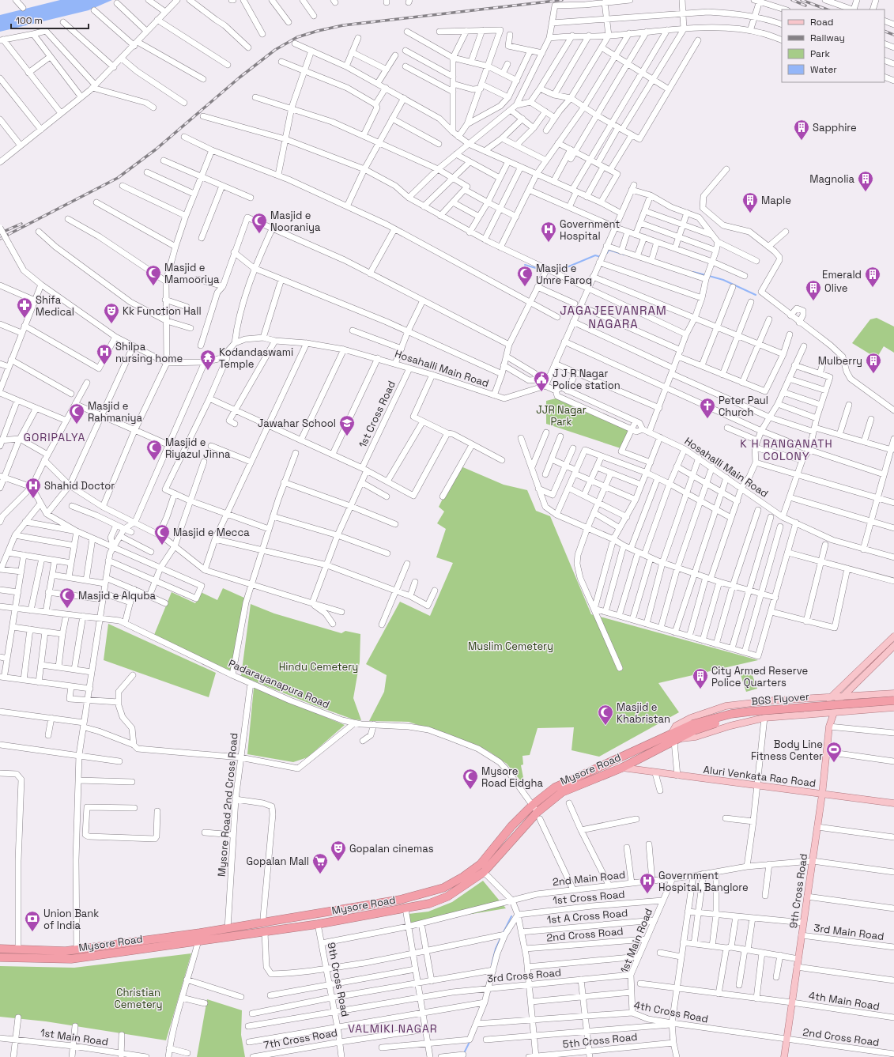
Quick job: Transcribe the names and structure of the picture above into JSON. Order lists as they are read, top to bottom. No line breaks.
{"streets":{"highway":["BGS Flyover","Mysore Road"],"main road":["Aluri Venkata Rao Road","9th Cross Road"],"street":["Hosahalli Main Road","1st Cross Road","Padarayanapura Road","Mysore Road 2nd Cross Road","2nd Main Road","1st A Cross Road","3rd Main Road","2nd Cross Road","1st Main Road","3rd Cross Road","4th Main Road","4th Cross Road","7th Cross Road","5th Cross Road"]},"crossings":[["Hosahalli Main Road","1st Cross Road"],["1st Cross Road","1st Main Road"],["Padarayanapura Road","Mysore Road"],["Padarayanapura Road","Mysore Road 2nd Cross Road"],["Padarayanapura Road","2nd Main Road"],["BGS Flyover","Mysore Road"],["Mysore Road","Aluri Venkata Rao Road"],["Mysore Road","Mysore Road 2nd Cross Road"],["Mysore Road","9th Cross Road"],["Aluri Venkata Rao Road","9th Cross Road"],["2nd Main Road","9th Cross Road"],["2nd Main Road","1st Main Road"],["9th Cross Road","3rd Main Road"],["9th Cross Road","2nd Cross Road"],["9th Cross Road","3rd Cross Road"],["9th Cross Road","4th Main Road"],["9th Cross Road","4th Cross Road"],["9th Cross Road","7th Cross Road"],["1st A Cross Road","1st Main Road"],["2nd Cross Road","1st Main Road"],["2nd Cross Road","4th Cross Road"],["1st Main Road","3rd Cross Road"],["1st Main Road","4th Cross Road"]],"districts":["JAGAJEEVANRAM NAGARA","GORIPALYA","K H RANGANATH COLONY","VALMIKI NAGAR"],"parks":["JJR Nagar Park","Muslim Cemetery","Hindu Cemetery","Christian Cemetery"],"places":{"building":["Sapphire","Magnolia","Maple","Emerald","Olive","Mulberry","City Armed Reserve Police Quarters"],"mosque":["Masjid e Nooraniya","Masjid e Mamooriya","Masjid e Umre Faroq","Masjid e Rahmaniya","Masjid e Riyazul Jinna","Masjid e Mecca","Masjid e Alquba","Masjid e Khabristan","Mysore Road Eidgha"],"hospital":["Government Hospital","Shilpa nursing home","Shahid Doctor","Government Hospital, Banglore"],"pharmacy":["Shifa Medical"],"theatre":["Kk Function Hall","Gopalan cinemas"],"temple":["Kodandaswami Temple"],"public building":["J J R Nagar Police station"],"church":["Peter Paul Church"],"school or university":["Jawahar School"],"sports":["Body Line Fitness Center"],"supermarket":["Gopalan Mall"],"bank":["Union Bank of India"]},"legend":["Road","Railway","Park","Water"],"scale_bar":"100 m"}
